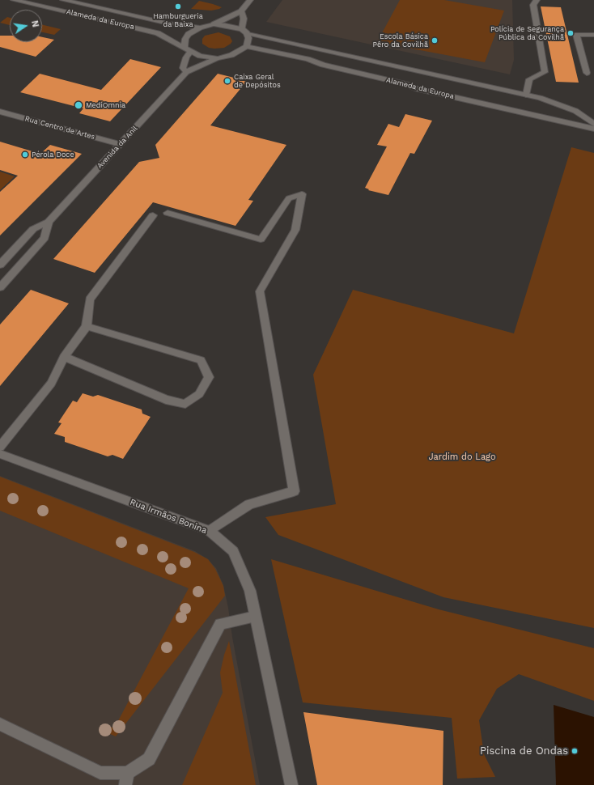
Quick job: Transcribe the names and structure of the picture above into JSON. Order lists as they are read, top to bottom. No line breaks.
{"streets":{"street":["Alameda da Europa","Rua Centro de Artes","Avenida da Anil","Rua Irmãos Bonina"]},"crossings":[["Rua Centro de Artes","Avenida da Anil"]],"parks":["Jardim do Lago"],"places":["Hamburgueria da Baixa","Polícia de Segurança Pública da Covilhã","Escola Básica Pêro da Covilhã","Caixa Geral de Depósitos","MediOmnia","Pérola Doce","Piscina de Ondas"],"north":"right"}
